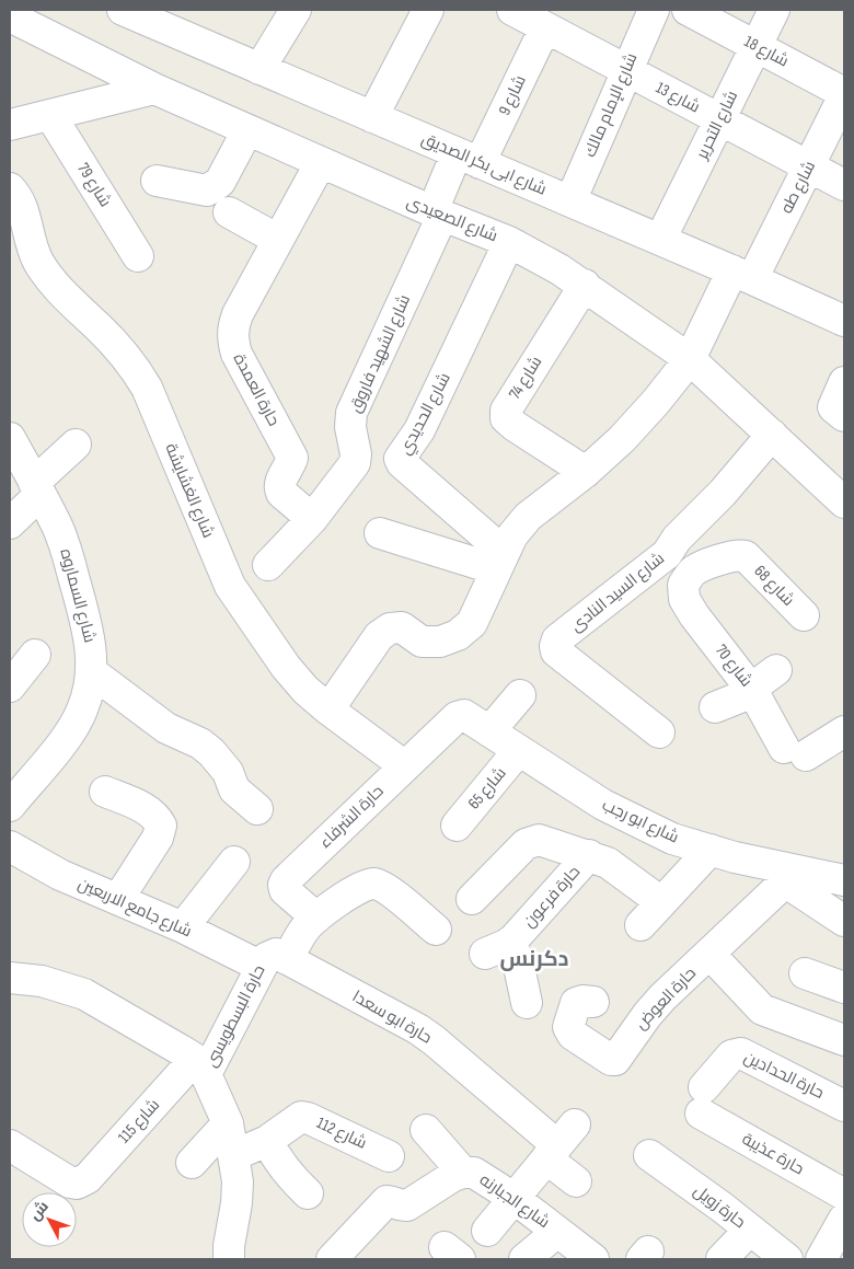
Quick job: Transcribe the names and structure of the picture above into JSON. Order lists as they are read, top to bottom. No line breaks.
{"streets":{"street":["شارع 18","شارع 9","شارع 13","شارع الإمام مالك","شارع التحرير","شارع ابى بكر الصديق","شارع 79","شارع طه","شارع الصعيدى","شارع الشهيد فاروق","شارع 74","حارة العمدة","شارع الحديدي","شارع الغشايشة","شارع 68","شارع السيد النادى","شارع السماروه","شارع 70","شارع 65","حارة الشرفاء","شارع ابو رجب","حارة فرعون","شارع جامع الاربعين","حارة العوض","حارة البسطويسى","حارة ابو سعدا","حارة الحدادين","شارع 115","شارع 112","حارة عذيبة","شارع الجبارنه","حارة زويل"]},"crossings":[["شارع 18","شارع التحرير"],["شارع 18","شارع طه"],["شارع 9","شارع 13"],["شارع 9","شارع ابى بكر الصديق"],["شارع 9","شارع الصعيدى"],["شارع 9","شارع الشهيد فاروق"],["شارع 13","شارع الإمام مالك"],["شارع 13","شارع التحرير"],["شارع 13","شارع طه"],["شارع الإمام مالك","شارع ابى بكر الصديق"],["شارع التحرير","شارع ابى بكر الصديق"],["شارع ابى بكر الصديق","شارع طه"],["شارع طه","شارع الصعيدى"],["شارع طه","شارع 74"],["شارع طه","شارع الحديدي"],["شارع طه","شارع الغشايشة"],["شارع الصعيدى","شارع الشهيد فاروق"],["شارع الصعيدى","شارع 74"],["شارع الصعيدى","حارة العمدة"],["شارع الصعيدى","شارع الحديدي"],["شارع الصعيدى","شارع السيد النادى"],["شارع الشهيد فاروق","حارة العمدة"],["شارع الغشايشة","حارة الشرفاء"],["شارع 68","شارع 70"],["شارع 65","شارع ابو رجب"],["حارة الشرفاء","شارع ابو رجب"],["حارة الشرفاء","حارة البسطويسى"],["شارع ابو رجب","حارة العوض"],["شارع جامع الاربعين","حارة البسطويسى"],["شارع جامع الاربعين","حارة ابو سعدا"],["حارة البسطويسى","حارة ابو سعدا"],["حارة البسطويسى","شارع 115"],["حارة الحدادين","حارة عذيبة"]],"districts":["دكرنس"],"north":"top left"}
